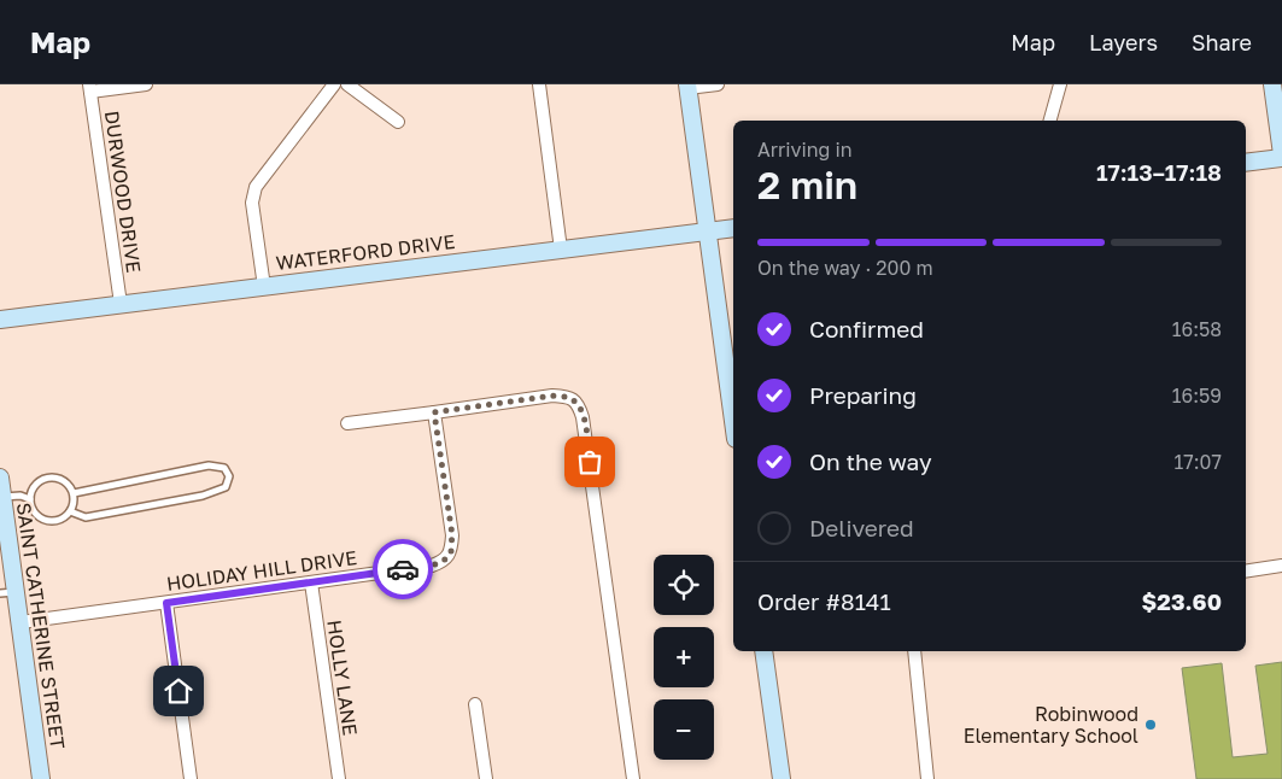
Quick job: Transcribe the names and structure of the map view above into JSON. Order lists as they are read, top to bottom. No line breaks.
{"streets":{"street":["DURWOOD DRIVE","WATERFORD DRIVE","HOLIDAY HILL DRIVE","SAINT CATHERINE STREET","HOLLY LANE"]},"crossings":[["DURWOOD DRIVE","WATERFORD DRIVE"],["HOLIDAY HILL DRIVE","SAINT CATHERINE STREET"],["HOLIDAY HILL DRIVE","HOLLY LANE"]],"places":["Robinwood Elementary School"],"page":{"header":"Map","nav":["Map","Layers","Share"],"heading":["2 min","Arriving in","17:13–17:18"],"panel":["Order #8141","$23.60"],"bar":"On the way · 200 m","list":[["Confirmed","16:58"],["Preparing","16:59"],["On the way","17:07"],"Delivered"],"map_buttons":["+","−"]}}
